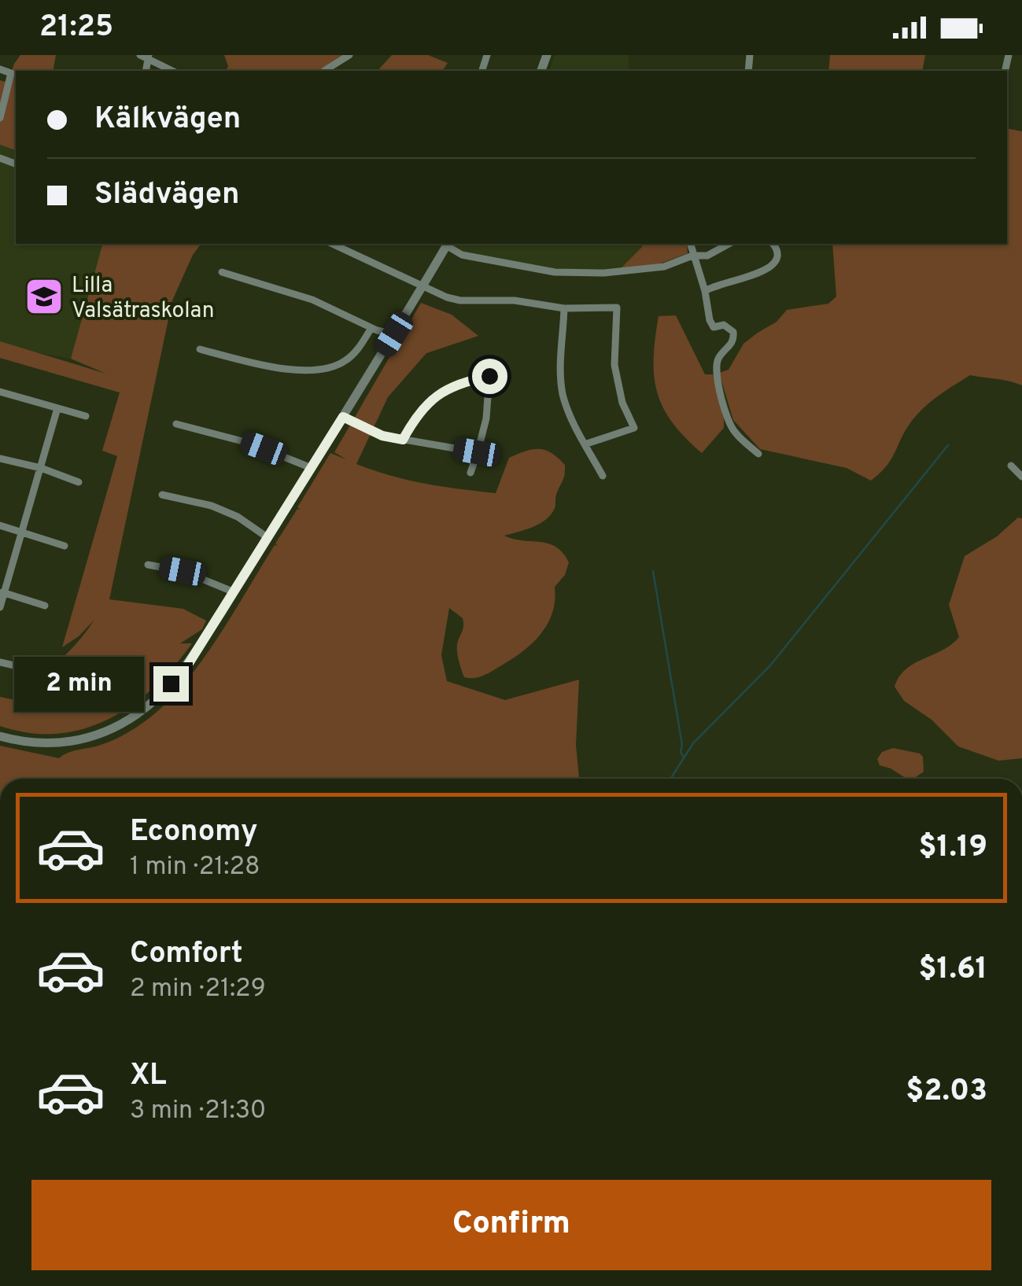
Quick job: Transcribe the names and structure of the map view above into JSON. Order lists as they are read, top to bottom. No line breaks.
{"places":{"school or university":["Lilla Valsätraskolan"]},"page":{"status":"21:25","banner":["Kälkvägen","Slädvägen"],"bubble":"2 min","list":[{"name":"Economy","note":"1 min · 21:28","value":"$1.19"},{"name":"Comfort","note":"2 min · 21:29","value":"$1.61"},{"name":"XL","note":"3 min · 21:30","value":"$2.03"}],"buttons":"Confirm"}}
